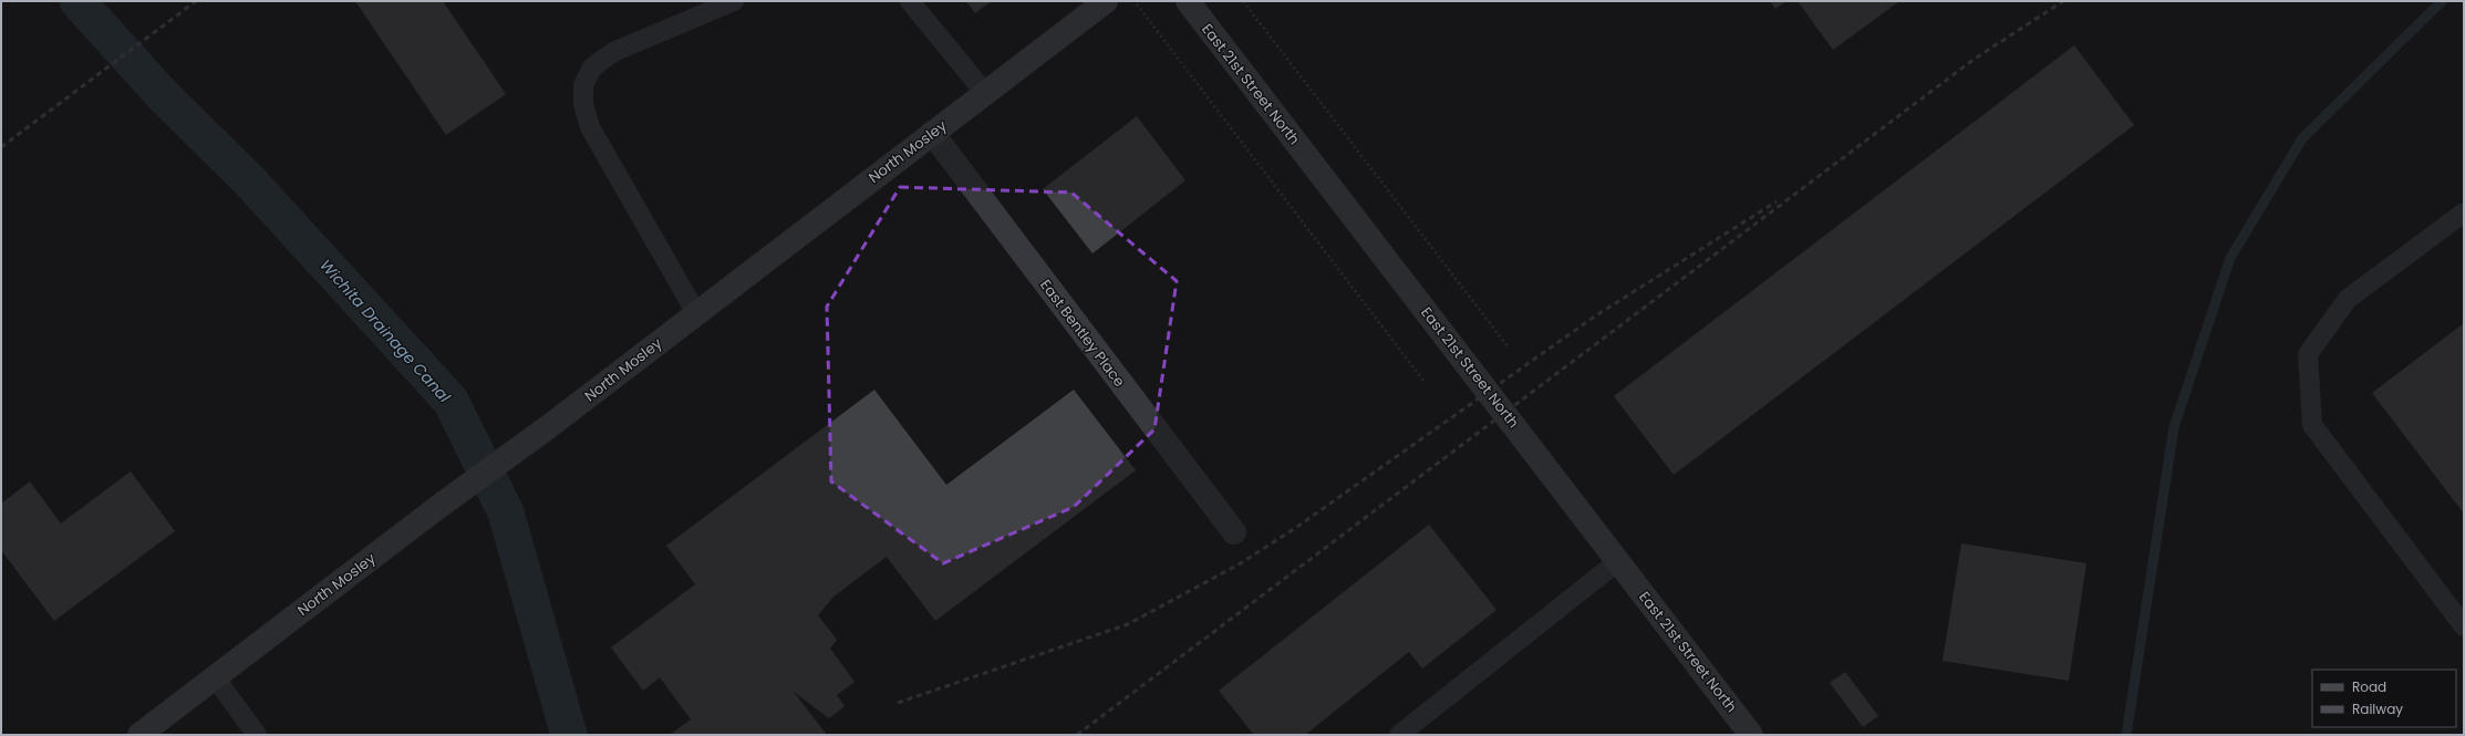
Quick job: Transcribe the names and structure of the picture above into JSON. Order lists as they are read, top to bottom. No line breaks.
{"streets":{"street":["East 21st Street North","North Mosley","East Bentley Place"]},"crossings":[["North Mosley","East Bentley Place"]],"water":["Wichita Drainage Canal"],"legend":["Road","Railway"]}
